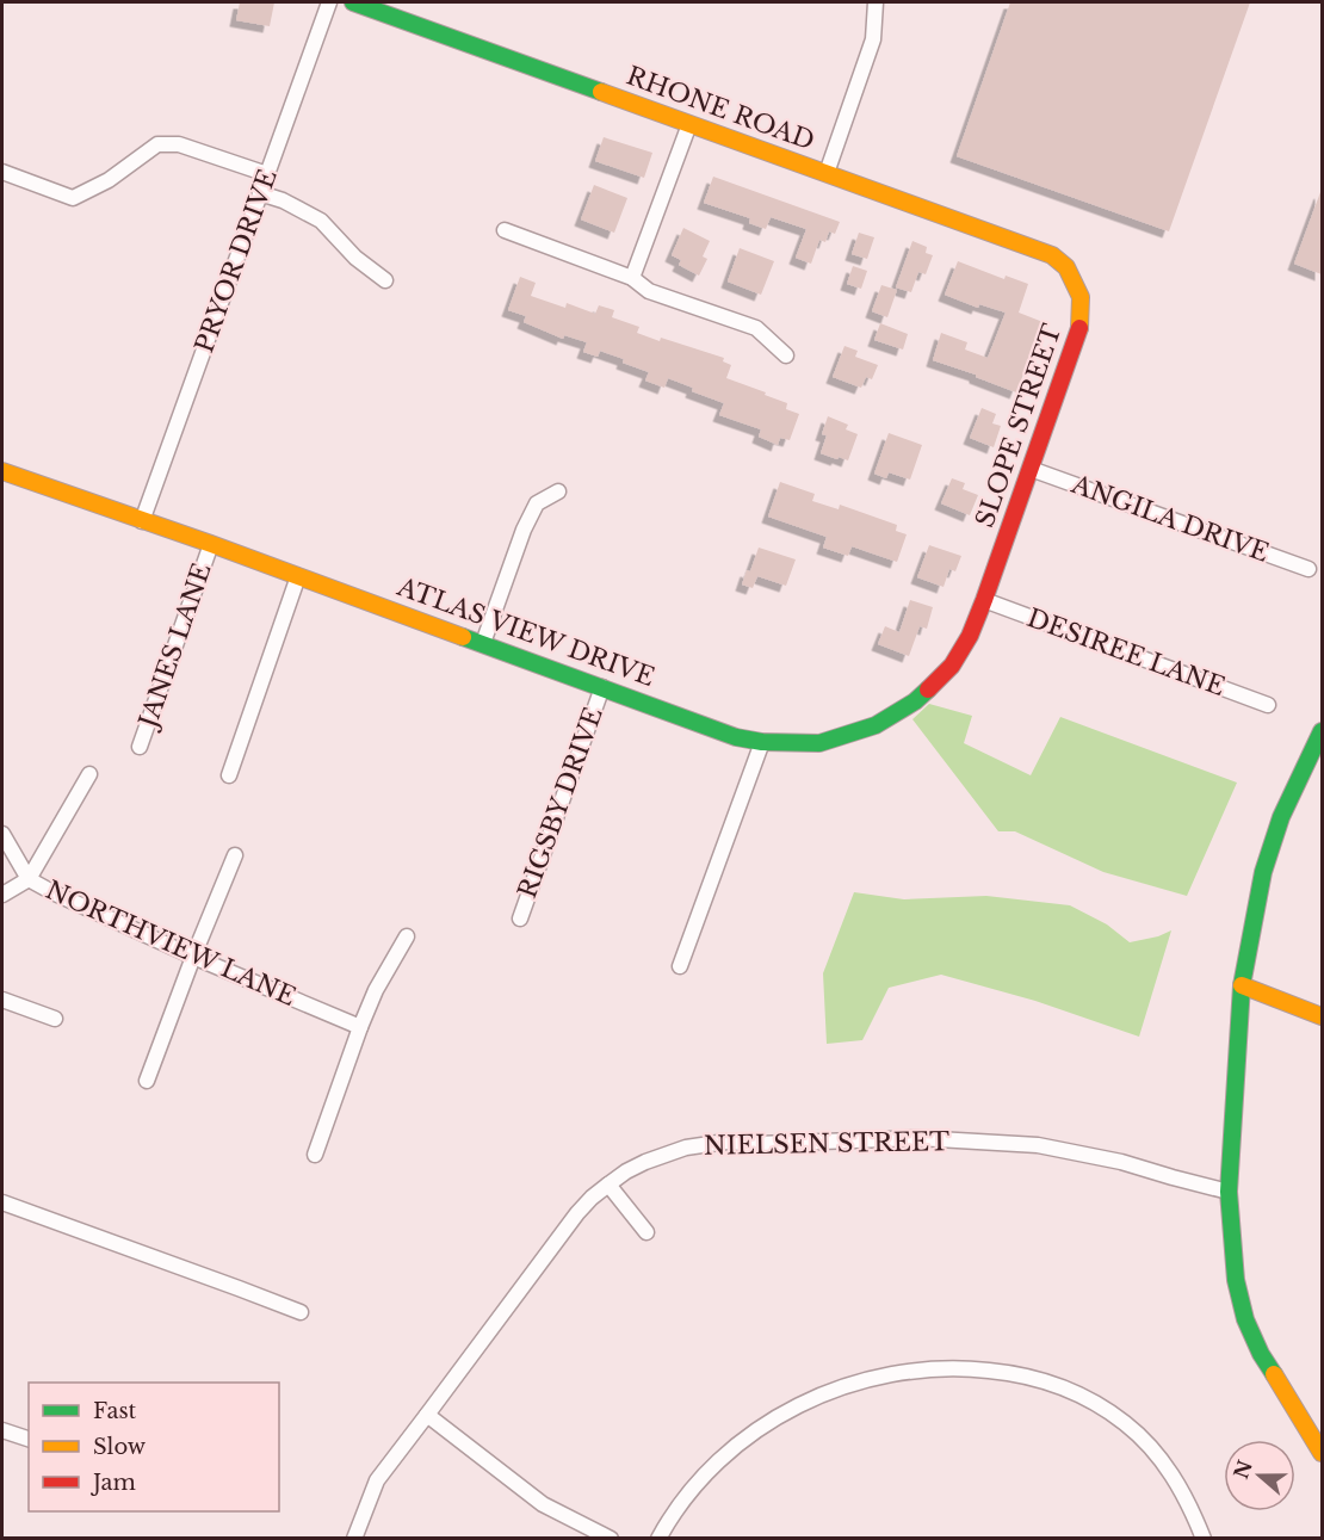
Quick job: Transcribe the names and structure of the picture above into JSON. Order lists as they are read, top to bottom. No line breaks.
{"streets":{"street":["RHONE ROAD","PRYOR DRIVE","SLOPE STREET","ANGILA DRIVE","ATLAS VIEW DRIVE","JANES LANE","DESIREE LANE","RIGSBY DRIVE","NORTHVIEW LANE","NIELSEN STREET"]},"crossings":[["RHONE ROAD","SLOPE STREET"],["PRYOR DRIVE","ATLAS VIEW DRIVE"],["SLOPE STREET","ANGILA DRIVE"],["SLOPE STREET","ATLAS VIEW DRIVE"],["SLOPE STREET","DESIREE LANE"],["ATLAS VIEW DRIVE","JANES LANE"],["ATLAS VIEW DRIVE","DESIREE LANE"],["ATLAS VIEW DRIVE","RIGSBY DRIVE"]],"legend":["Fast","Slow","Jam"],"north":"left"}
